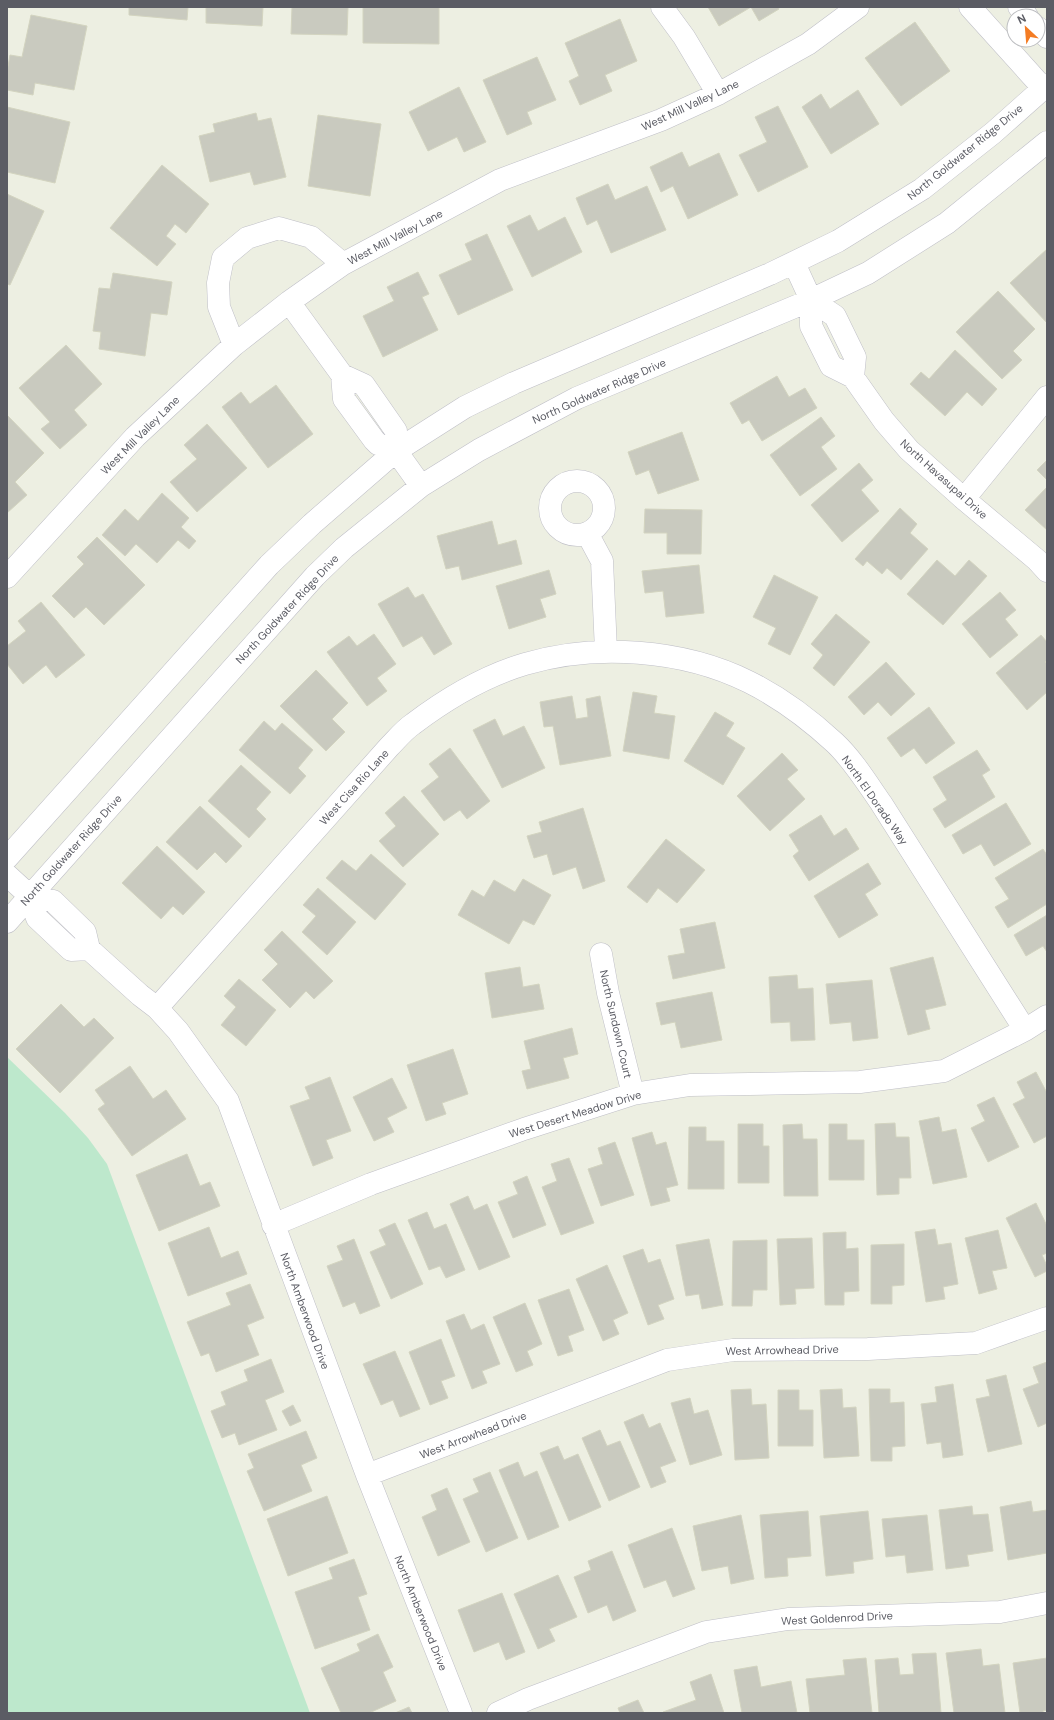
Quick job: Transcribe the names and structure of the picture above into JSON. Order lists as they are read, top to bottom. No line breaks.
{"streets":{"street":["West Mill Valley Lane","North Goldwater Ridge Drive","North Havasupai Drive","West Cisa Rio Lane","North El Dorado Way","North Sundown Court","West Desert Meadow Drive","North Amberwood Drive","West Arrowhead Drive","West Goldenrod Drive"]},"crossings":[["North Goldwater Ridge Drive","North Havasupai Drive"],["North Goldwater Ridge Drive","North Amberwood Drive"],["West Cisa Rio Lane","North El Dorado Way"],["West Cisa Rio Lane","North Amberwood Drive"],["North El Dorado Way","West Desert Meadow Drive"],["North Sundown Court","West Desert Meadow Drive"],["West Desert Meadow Drive","North Amberwood Drive"],["North Amberwood Drive","West Arrowhead Drive"]],"north":"top left"}
